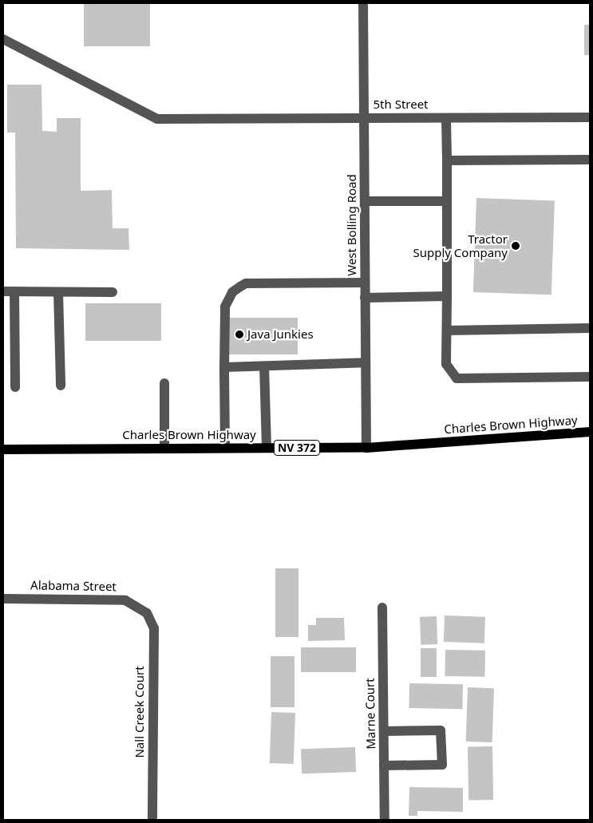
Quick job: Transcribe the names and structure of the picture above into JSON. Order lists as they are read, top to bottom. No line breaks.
{"streets":{"main road":["Charles Brown Highway","NV 372"],"street":["5th Street","West Bolling Road","Alabama Street","Nall Creek Court","Marne Court"]},"crossings":[["5th Street","West Bolling Road"],["West Bolling Road","Charles Brown Highway"],["Alabama Street","Nall Creek Court"]],"places":["Tractor Supply Company","Java Junkies"]}
